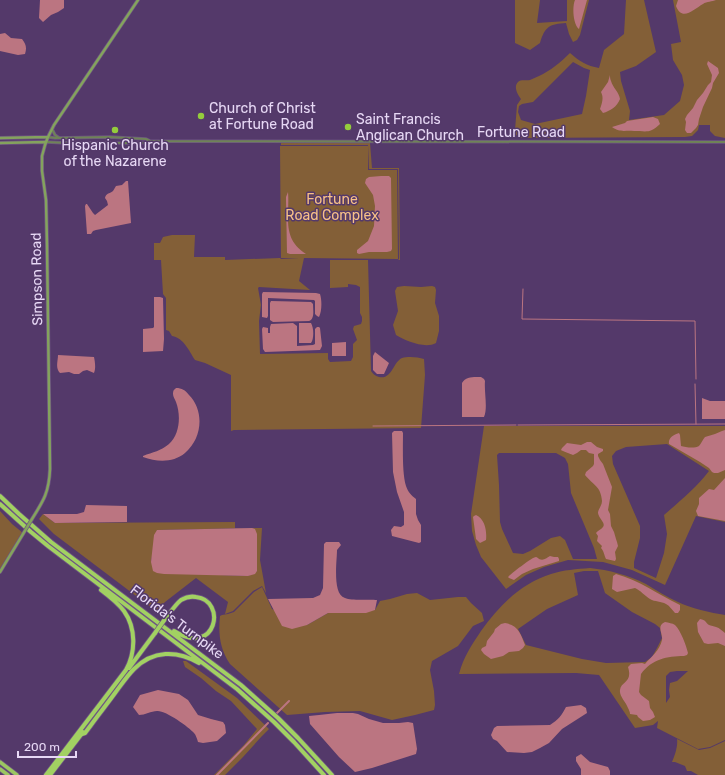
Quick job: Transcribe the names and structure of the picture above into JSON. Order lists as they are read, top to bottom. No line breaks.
{"streets":{"highway":["Florida's Turnpike"],"main road":["Fortune Road","Simpson Road"]},"crossings":[["Fortune Road","Simpson Road"]],"parks":["Fortune Road Complex"],"places":["Church of Christ at Fortune Road","Saint Francis Anglican Church","Hispanic Church of the Nazarene"],"scale_bar":"200 m"}
